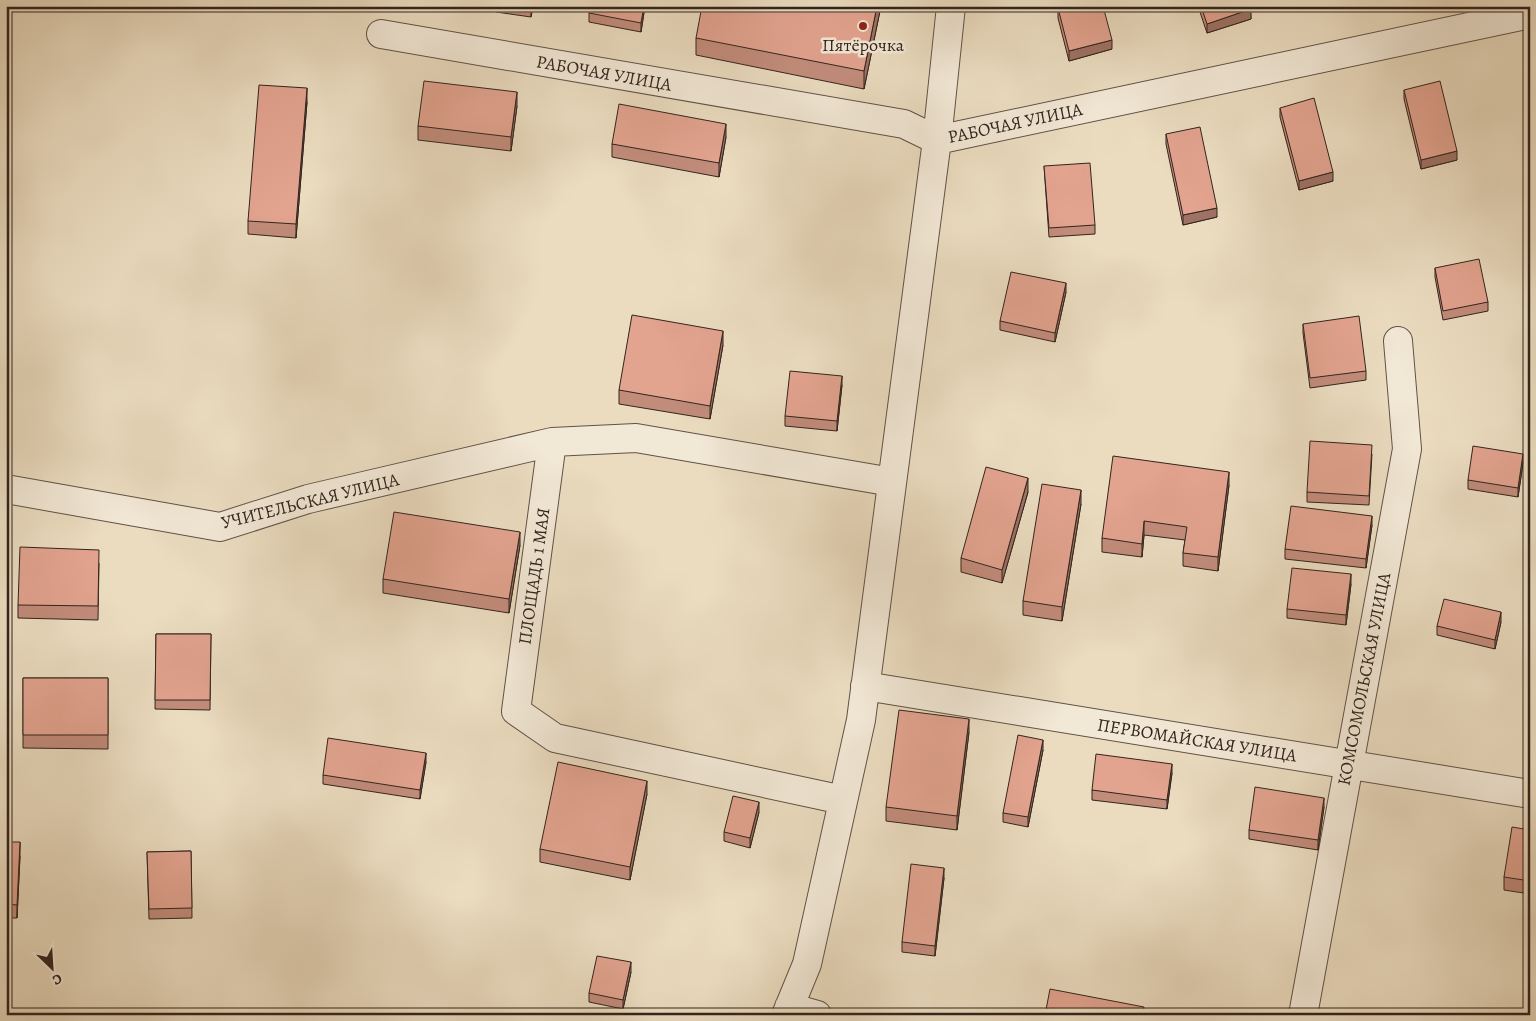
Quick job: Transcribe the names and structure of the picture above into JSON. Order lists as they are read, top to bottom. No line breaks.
{"streets":{"street":["РАБОЧАЯ УЛИЦА","УЧИТЕЛЬСКАЯ УЛИЦА","ПЛОЩАДЬ 1 МАЯ","КОМСОМОЛЬСКАЯ УЛИЦА","ПЕРВОМАЙСКАЯ УЛИЦА"]},"crossings":[["УЧИТЕЛЬСКАЯ УЛИЦА","ПЛОЩАДЬ 1 МАЯ"],["КОМСОМОЛЬСКАЯ УЛИЦА","ПЕРВОМАЙСКАЯ УЛИЦА"]],"places":["Пятёрочка"],"north":"bottom right"}
